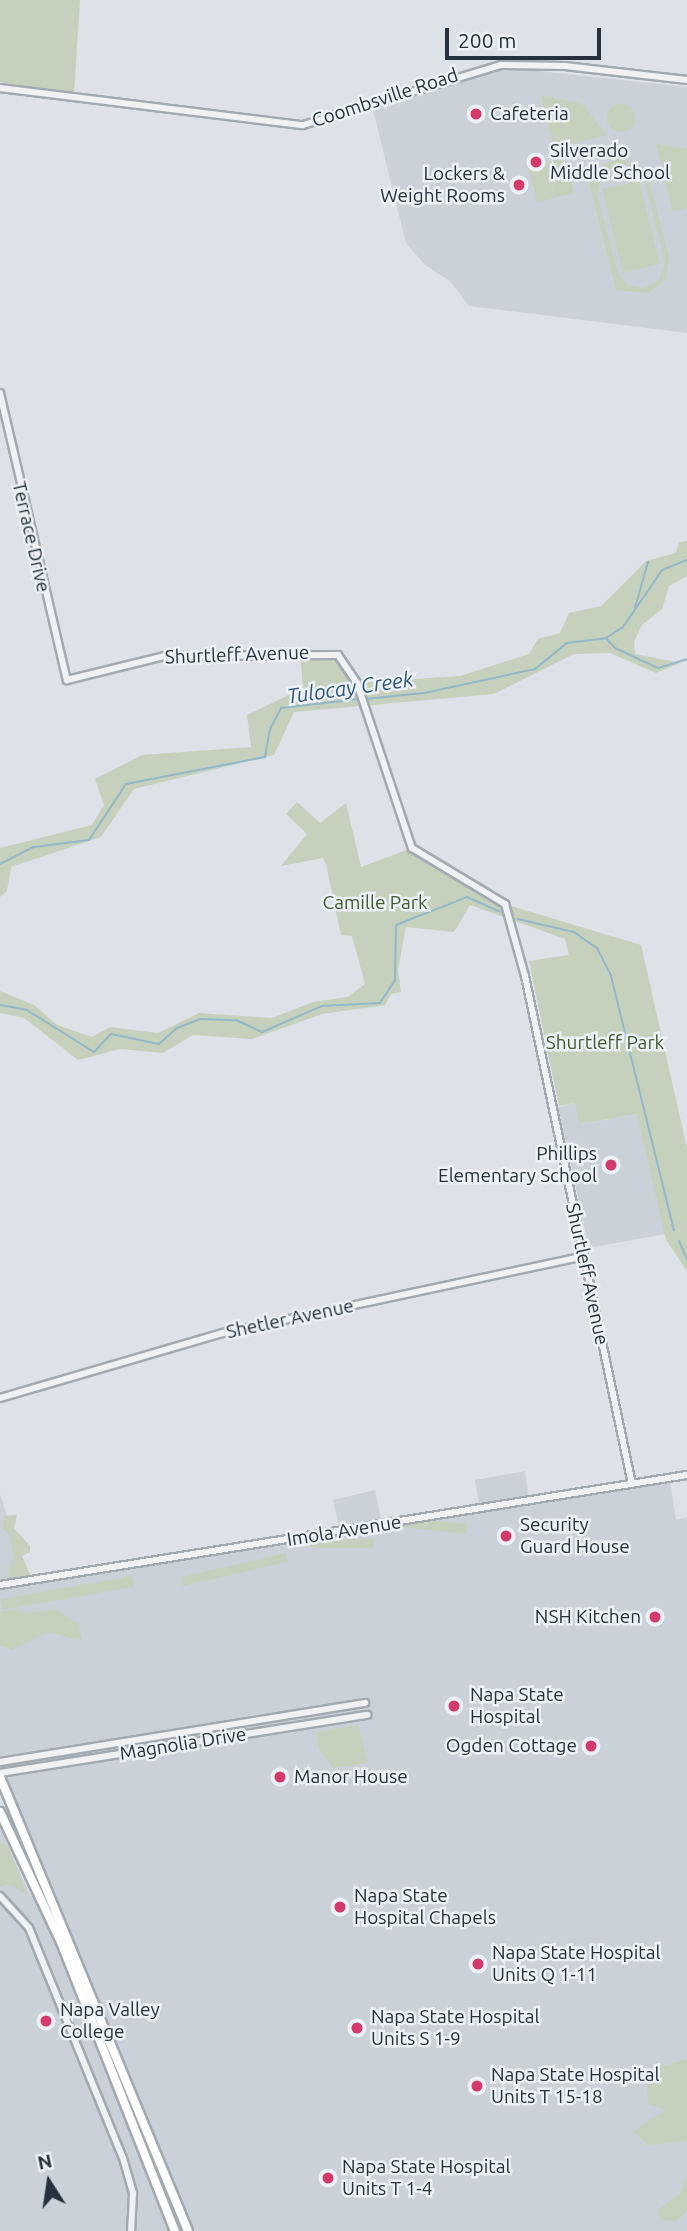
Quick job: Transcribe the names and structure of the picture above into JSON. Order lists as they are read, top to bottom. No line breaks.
{"streets":{"street":["Coombsville Road","Terrace Drive","Shurtleff Avenue","Shetler Avenue","Imola Avenue","Magnolia Drive"]},"crossings":[["Terrace Drive","Shurtleff Avenue"],["Shurtleff Avenue","Shetler Avenue"],["Shurtleff Avenue","Imola Avenue"]],"water":["Tulocay Creek"],"parks":["Camille Park","Shurtleff Park"],"places":["Cafeteria","Silverado Middle School","Lockers & Weight Rooms","Phillips Elementary School","Security Guard House","NSH Kitchen","Napa State Hospital","Ogden Cottage","Manor House","Napa State Hospital Chapels","Napa State Hospital Units Q 1-11","Napa Valley College","Napa State Hospital Units S 1-9","Napa State Hospital Units T 15-18","Napa State Hospital Units T 1-4"],"scale_bar":"200 m","north":"top"}
